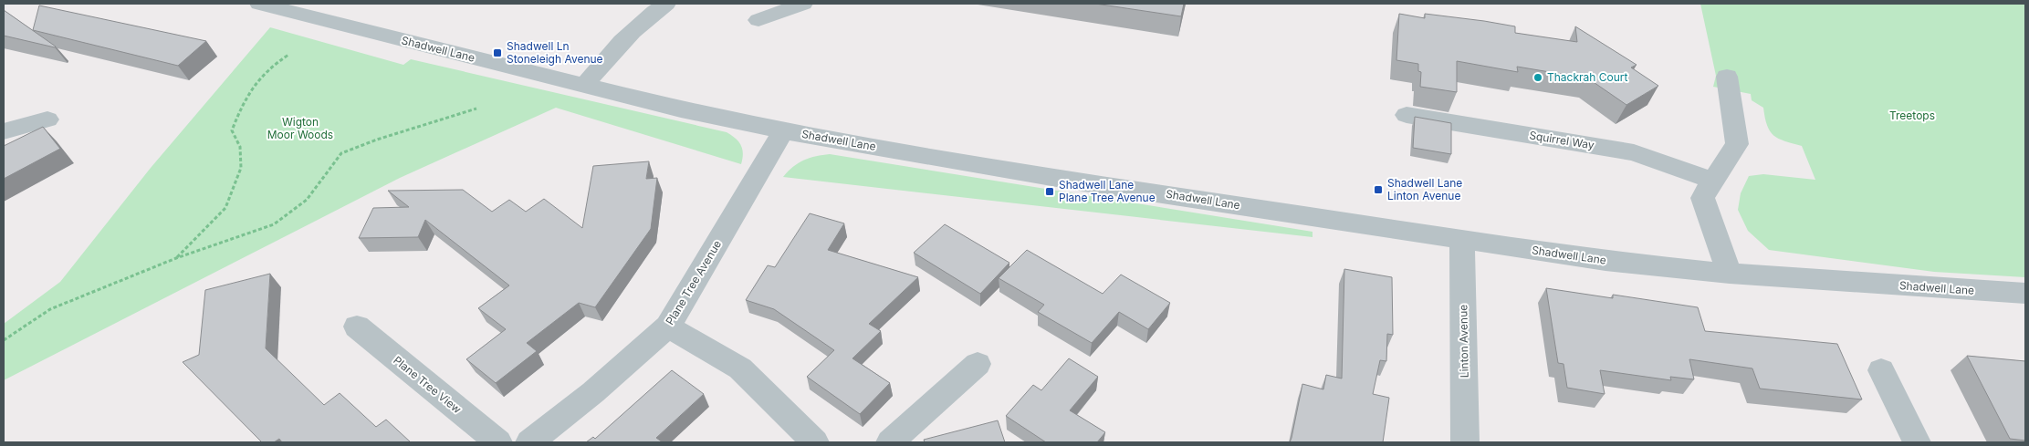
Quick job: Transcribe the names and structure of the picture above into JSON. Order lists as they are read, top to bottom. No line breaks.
{"streets":{"street":["Shadwell Lane","Squirrel Way","Plane Tree Avenue","Linton Avenue","Plane Tree View"]},"crossings":[["Shadwell Lane","Plane Tree Avenue"],["Shadwell Lane","Linton Avenue"]],"parks":["Treetops","Wigton Moor Woods"],"places":{"transit":["Shadwell Ln Stoneleigh Avenue","Shadwell Lane Linton Avenue","Shadwell Lane Plane Tree Avenue"],"other":["Thackrah Court"]}}
